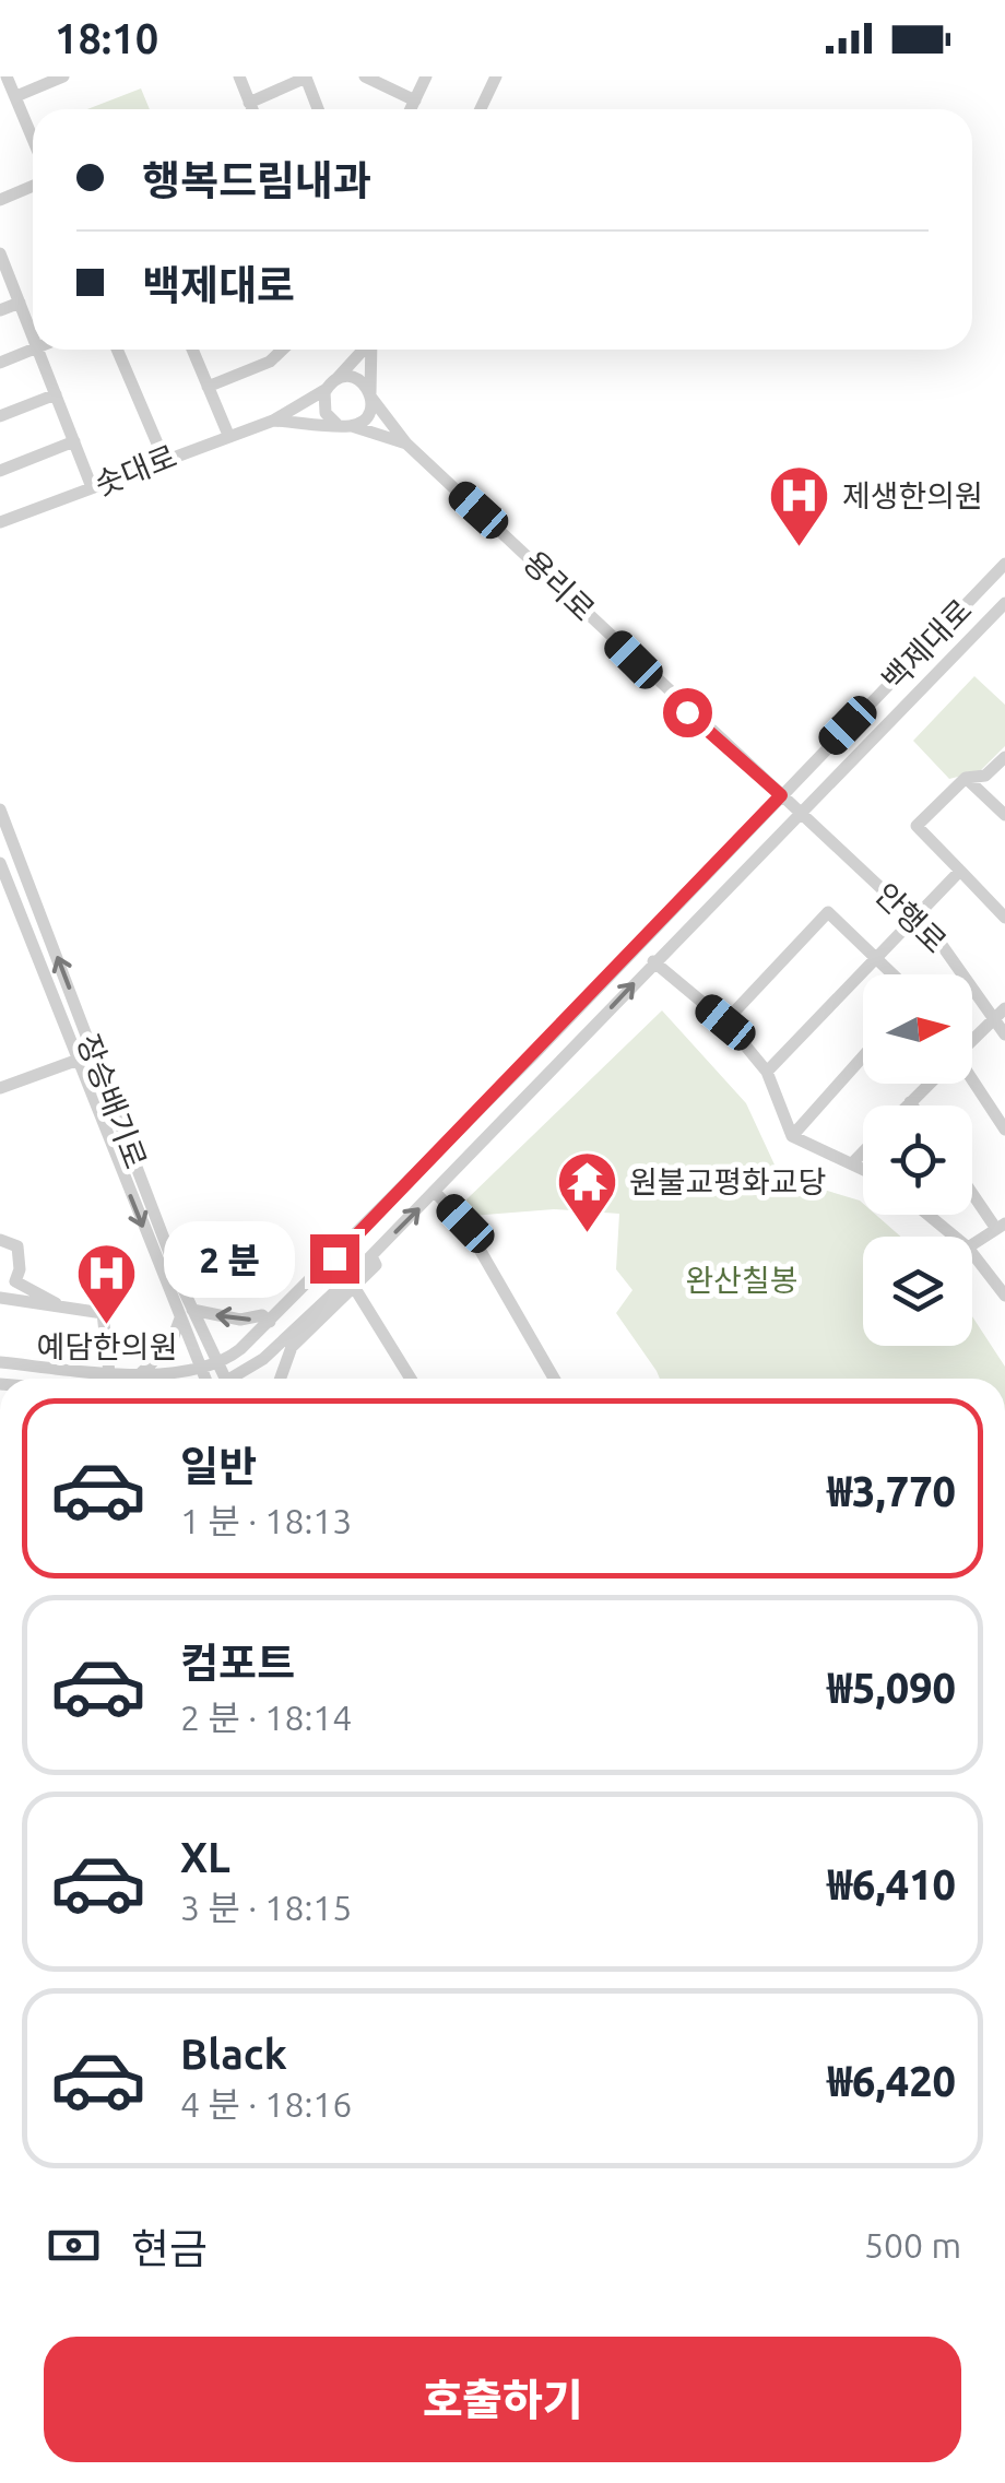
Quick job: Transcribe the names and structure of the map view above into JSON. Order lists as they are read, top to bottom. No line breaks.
{"streets":{"street":["솟대로","용리로","백제대로","안행로","장승배기로"]},"crossings":[["용리로","백제대로"],["용리로","안행로"],["백제대로","안행로"],["백제대로","장승배기로"]],"parks":["완산칠봉"],"places":{"hospital":["제생한의원","예담한의원"],"temple":["원불교평화교당"]},"north":"right","page":{"status":"18:10","banner":["행복드림내과","백제대로"],"bubble":"2 분","list":[{"name":"일반","note":"1 분 · 18:13","value":"₩3,770"},{"name":"컴포트","note":"2 분 · 18:14","value":"₩5,090"},{"name":"XL","note":"3 분 · 18:15","value":"₩6,410"},{"name":"Black","note":"4 분 · 18:16","value":"₩6,420"}],"pay":["현금","500 m"],"buttons":"호출하기"}}
